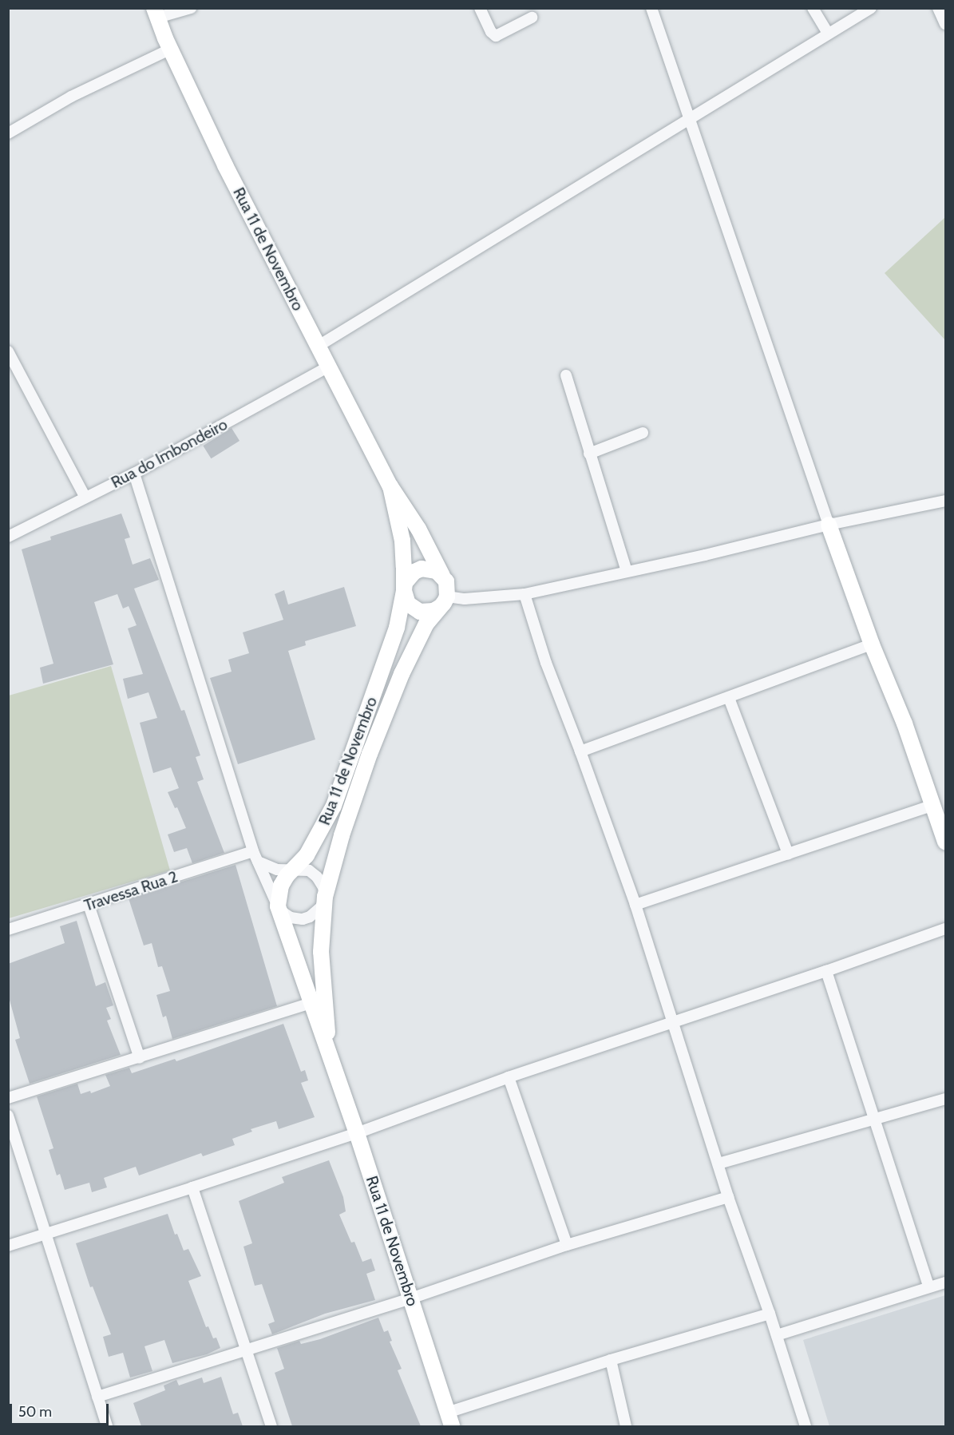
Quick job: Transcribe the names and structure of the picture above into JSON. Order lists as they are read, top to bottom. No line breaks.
{"streets":{"main road":["Rua 11 de Novembro"],"street":["Rua do Imbondeiro","Travessa Rua 2"]},"crossings":[["Rua 11 de Novembro","Rua do Imbondeiro"]],"scale_bar":"50 m"}
